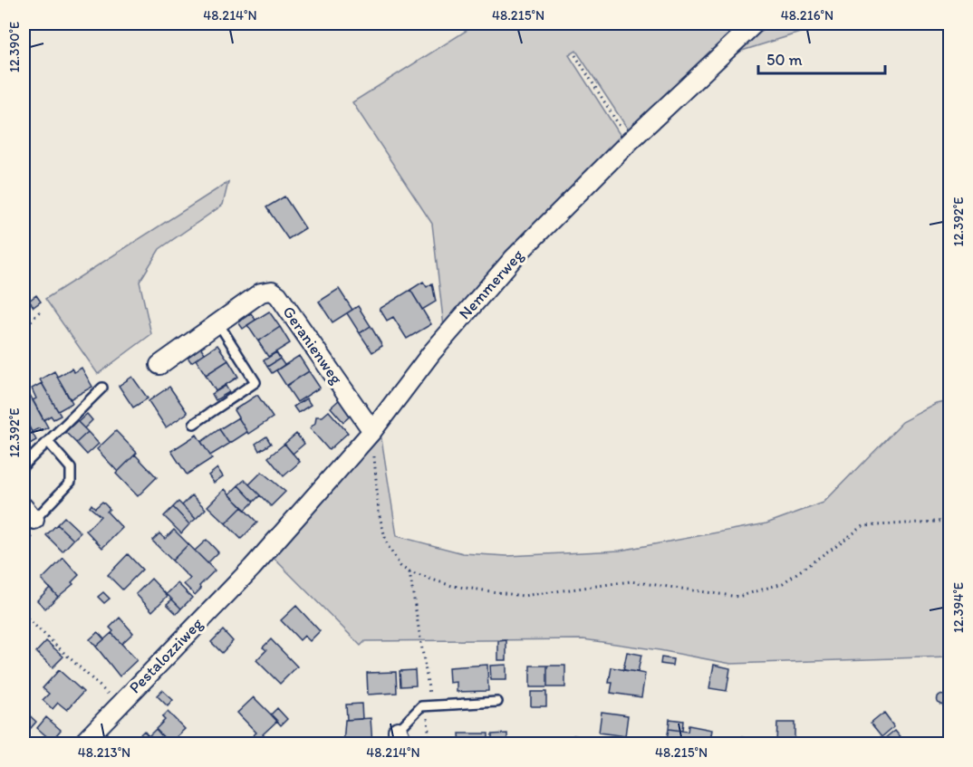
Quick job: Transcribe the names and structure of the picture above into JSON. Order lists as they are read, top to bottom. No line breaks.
{"streets":{"street":["Nemmerweg","Geranienweg","Pestalozziweg"]},"crossings":[["Nemmerweg","Geranienweg"],["Nemmerweg","Pestalozziweg"]],"scale_bar":"50 m","coordinates":["48.214°N","48.215°N","48.216°N","12.390°E","12.392°E","12.394°E","48.213°N"]}
